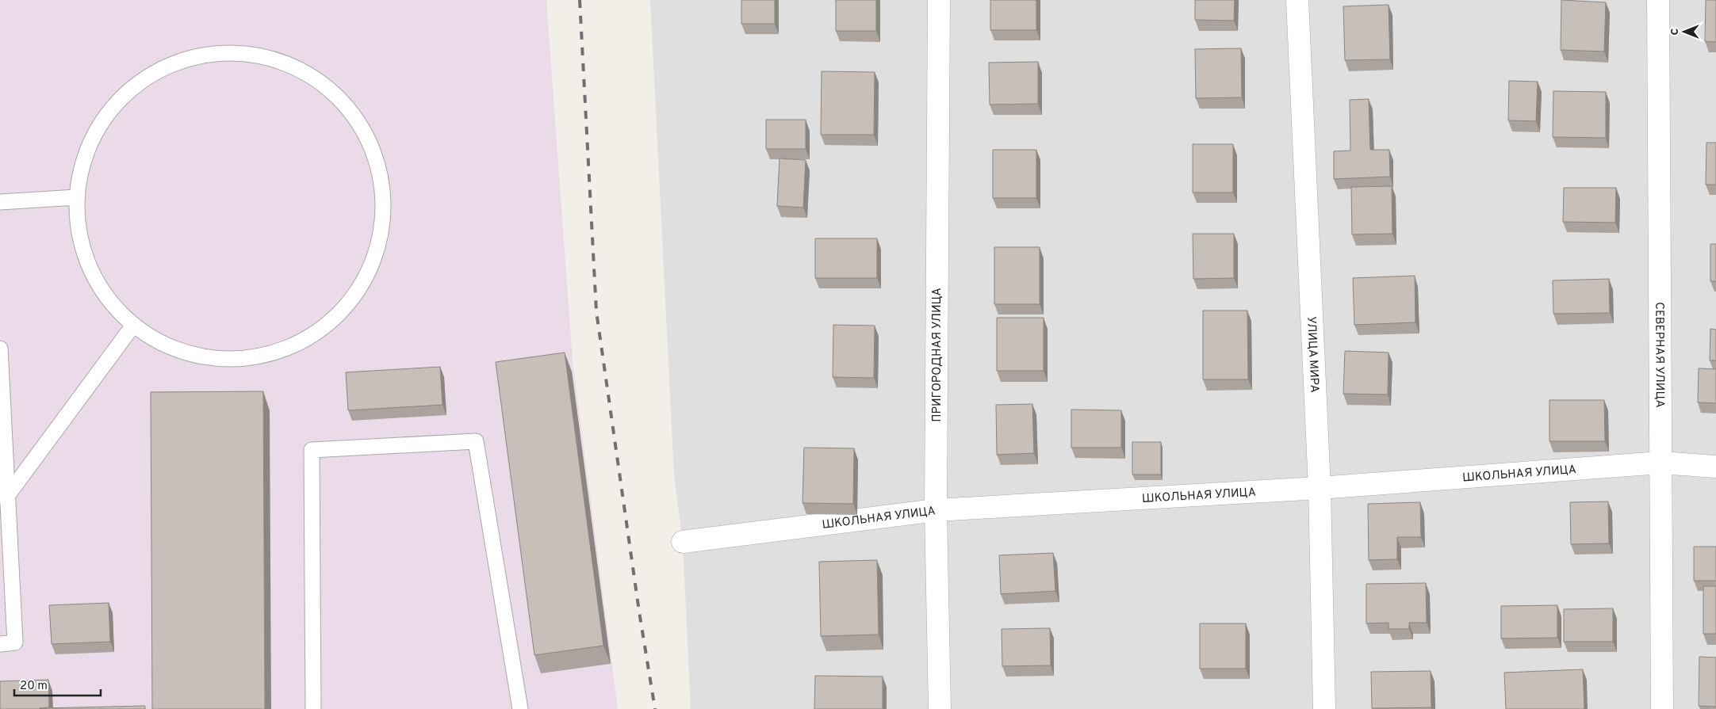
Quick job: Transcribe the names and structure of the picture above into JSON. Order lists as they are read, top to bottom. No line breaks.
{"streets":{"street":["УЛИЦА МИРА","ПРИГОРОДНАЯ УЛИЦА","СЕВЕРНАЯ УЛИЦА","ШКОЛЬНАЯ УЛИЦА"]},"crossings":[["УЛИЦА МИРА","ШКОЛЬНАЯ УЛИЦА"],["ПРИГОРОДНАЯ УЛИЦА","ШКОЛЬНАЯ УЛИЦА"],["СЕВЕРНАЯ УЛИЦА","ШКОЛЬНАЯ УЛИЦА"]],"scale_bar":"20 m","north":"left"}
